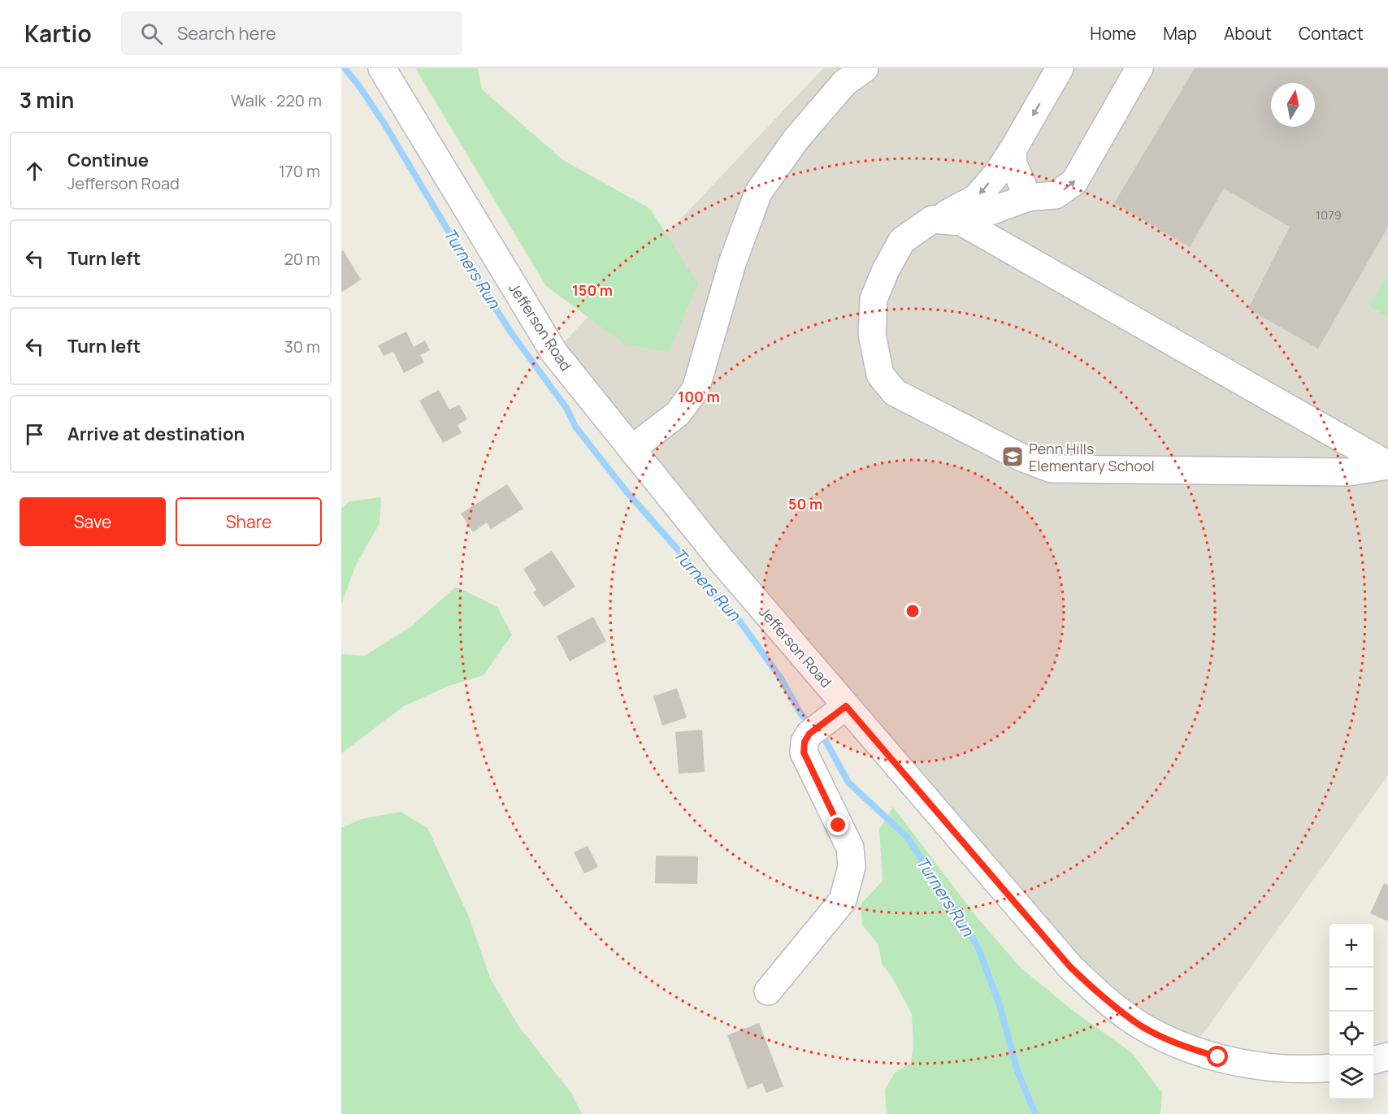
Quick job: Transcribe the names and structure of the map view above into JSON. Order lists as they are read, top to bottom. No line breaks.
{"streets":{"street":["Jefferson Road"]},"water":["Turners Run"],"places":{"school or university":["Penn Hills Elementary School"]},"house_numbers":["1079"],"north":"top","page":{"header":"Kartio","search":"Search here","nav":["Home","Map","About","Contact"],"heading":["3 min","Walk · 220 m"],"list":[["Continue","Jefferson Road","170 m"],["Turn left","20 m"],["Turn left","30 m"],"Arrive at destination"],"buttons":["Save","Share"],"map_buttons":["+","−"]},"rings":["150 m","100 m","50 m"]}
